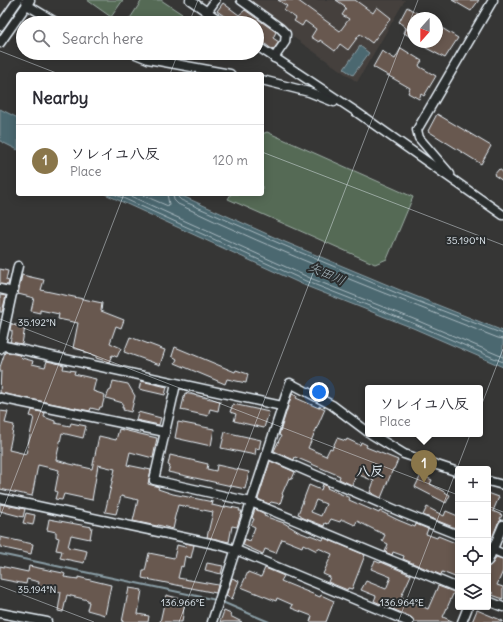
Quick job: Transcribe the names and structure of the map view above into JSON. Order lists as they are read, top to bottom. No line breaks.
{"districts":["八反"],"water":["矢田川"],"north":"bottom","page":{"search":"Search here","heading":"Nearby","list":[{"mark":"1","name":"ソレイユ八反","note":"Place","value":"120 m"}],"popup":["ソレイユ八反","Place"],"pins":"1","map_buttons":["+","−"]},"coordinates":["35.190°N","35.192°N","35.194°N","136.966°E","136.964°E"]}
